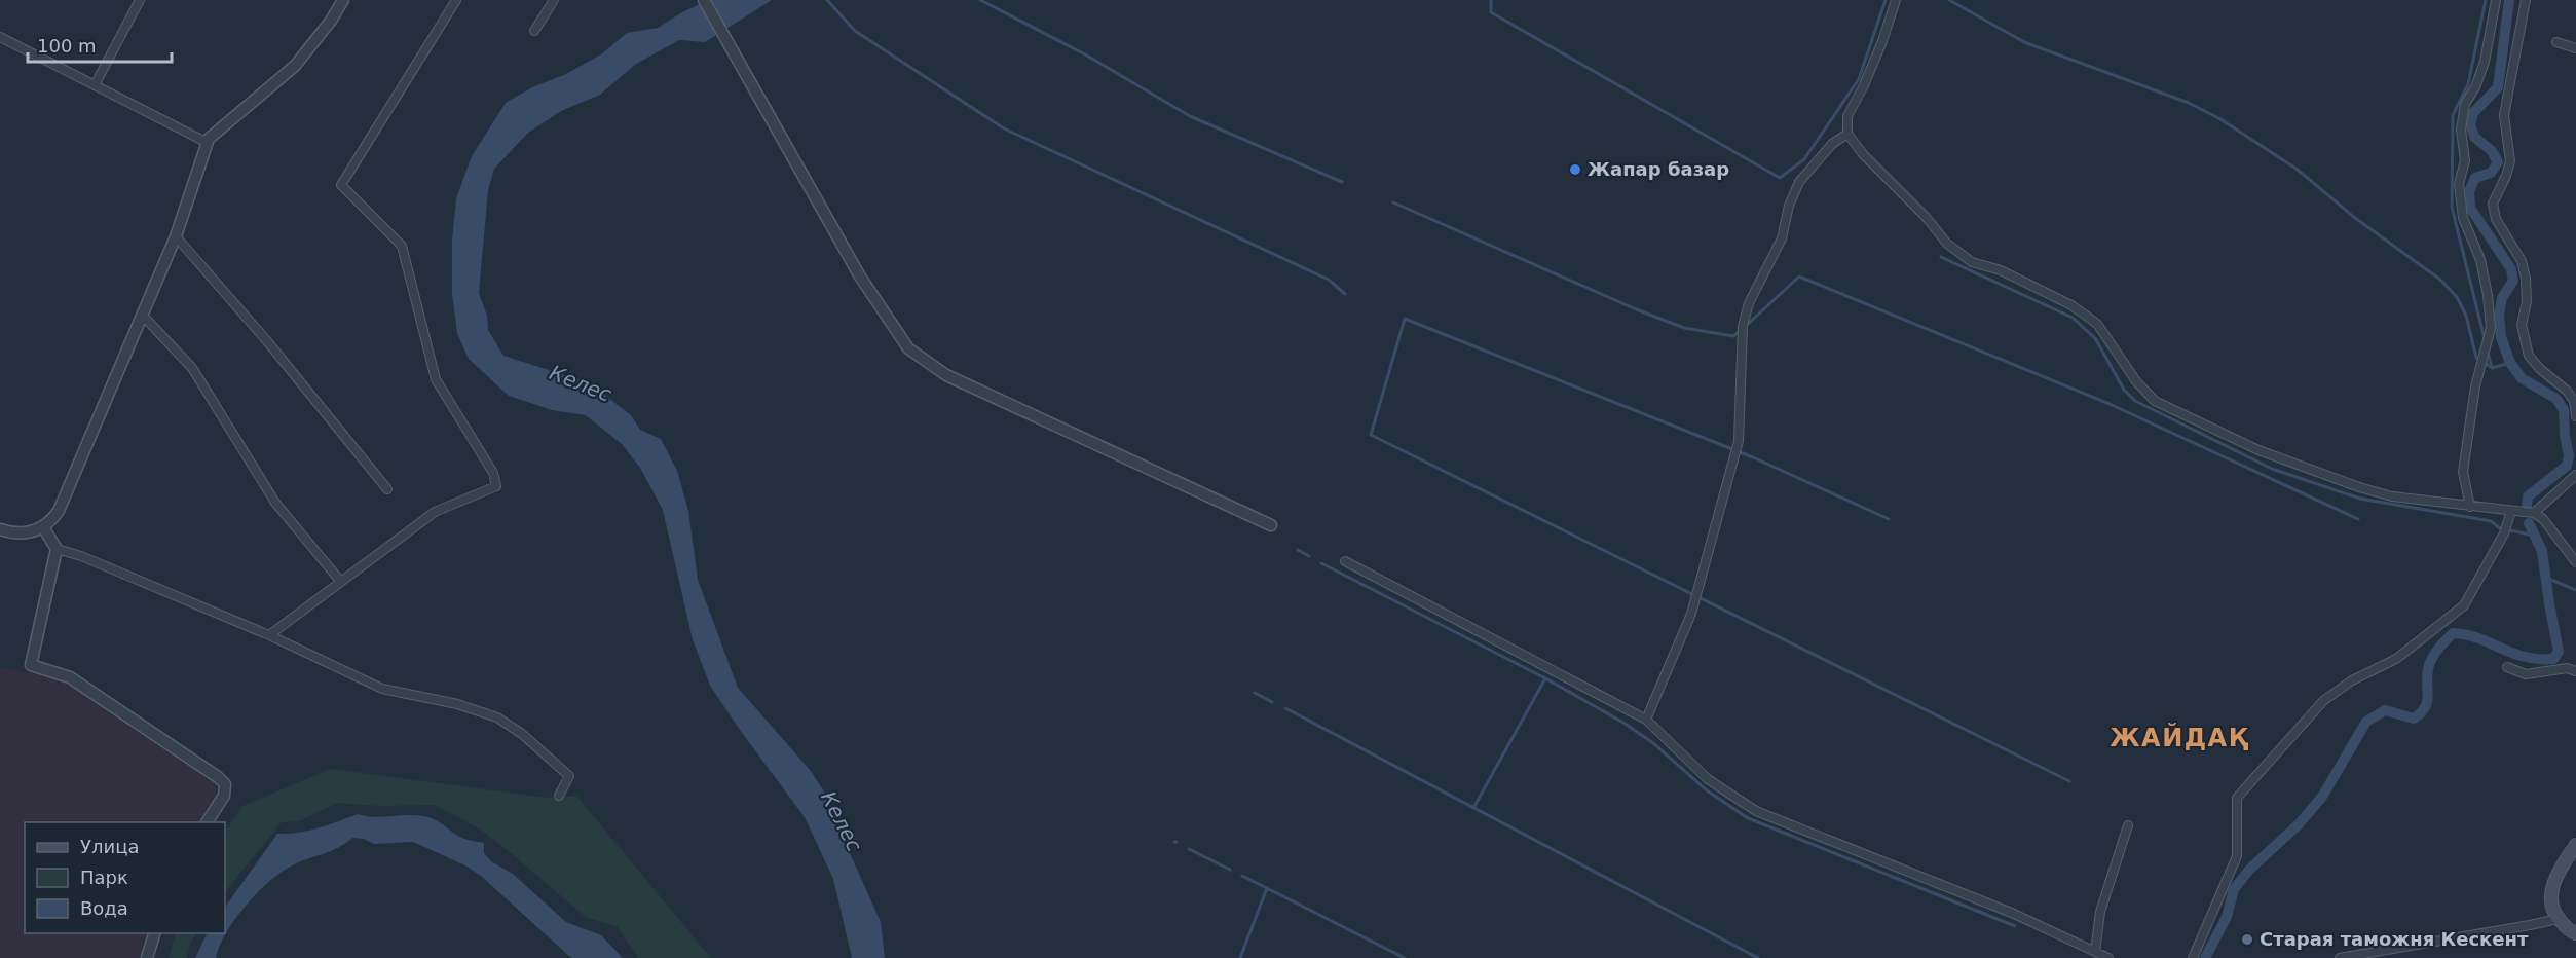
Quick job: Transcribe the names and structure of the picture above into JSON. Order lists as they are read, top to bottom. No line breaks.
{"districts":["ЖАЙДАҚ"],"water":["Келес"],"places":["Жапар базар","Старая таможня Кескент"],"legend":["Улица","Парк","Вода"],"scale_bar":"100 m"}
